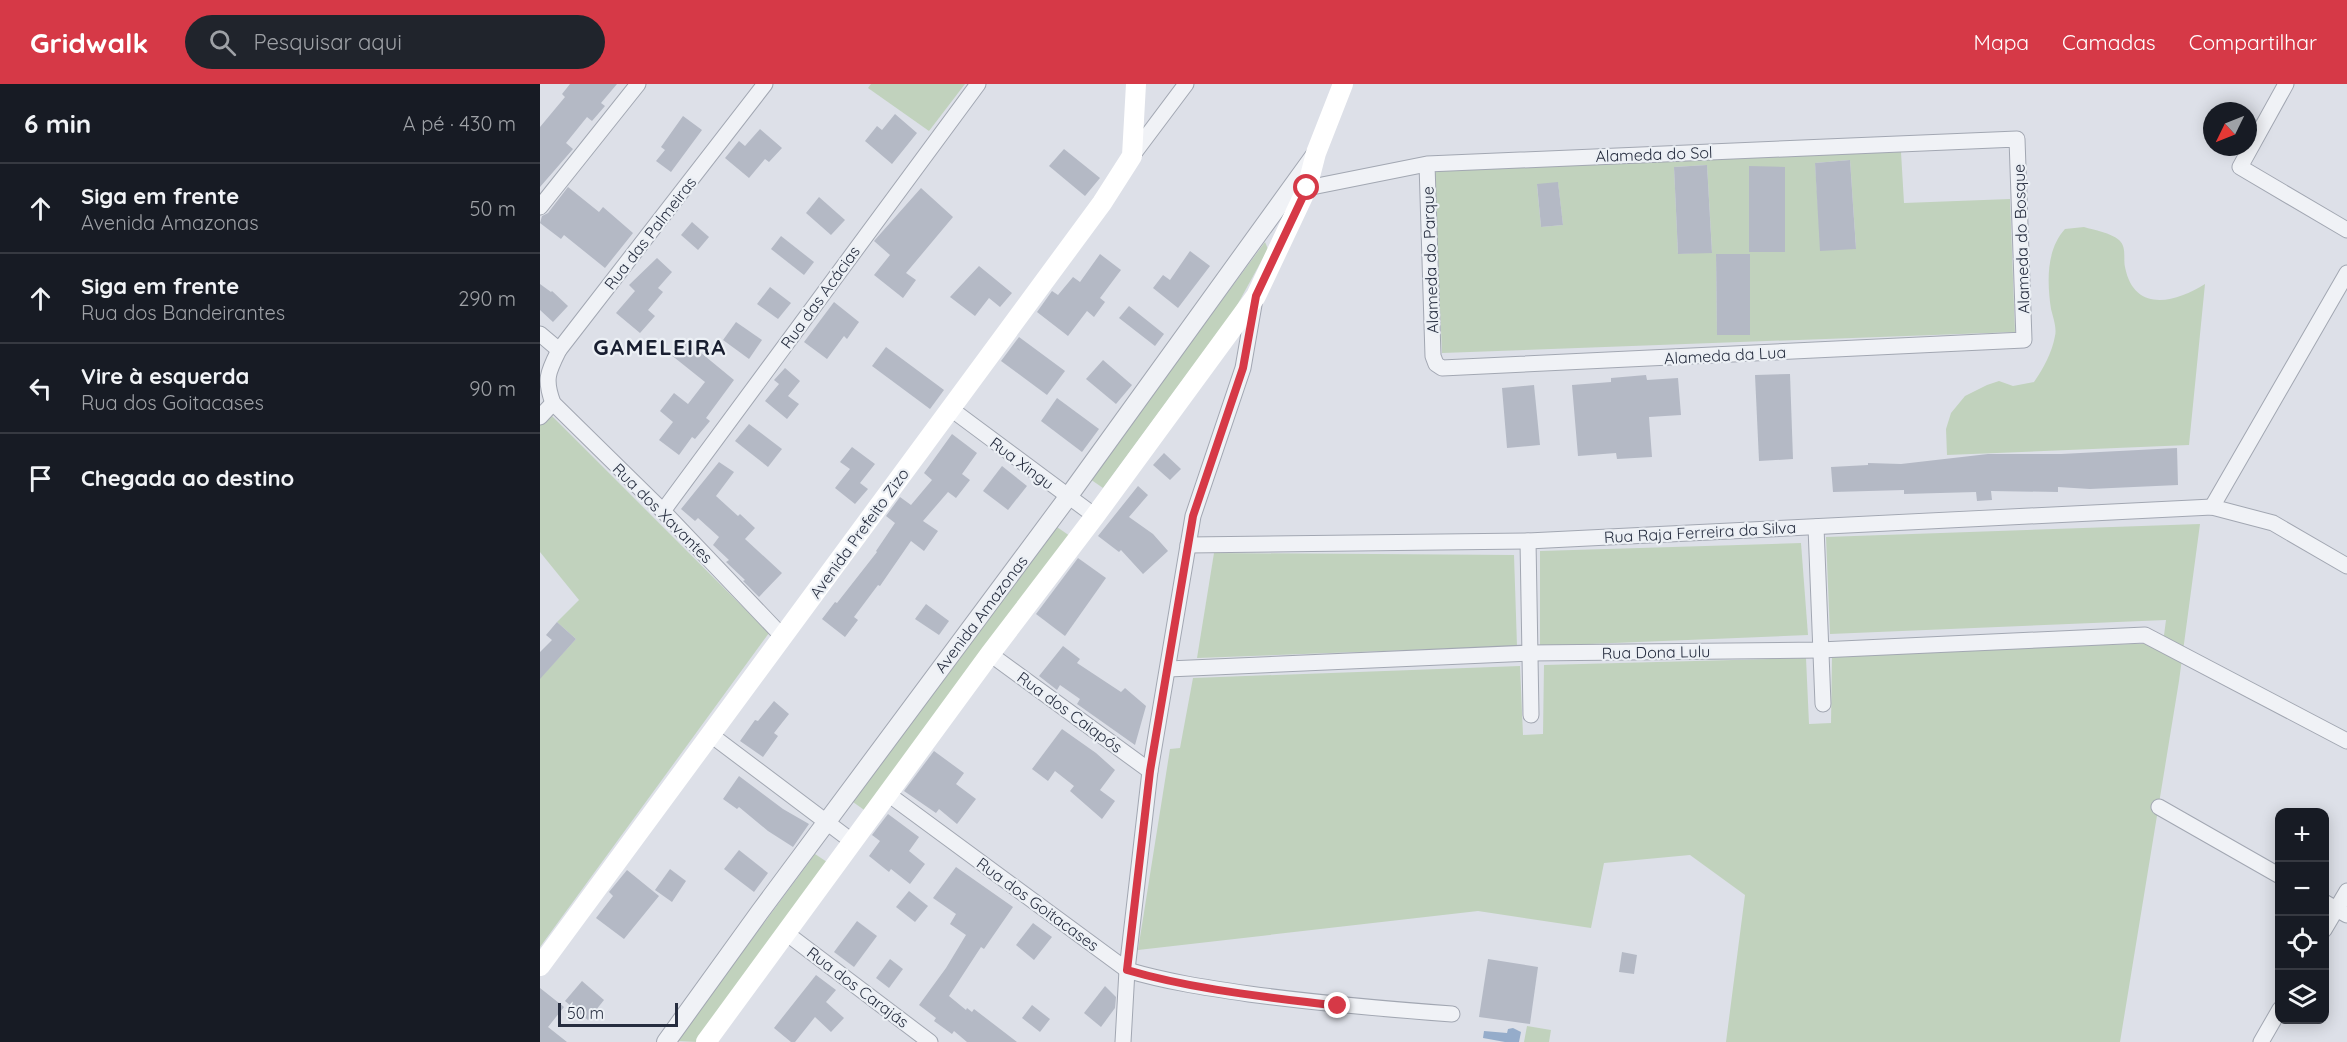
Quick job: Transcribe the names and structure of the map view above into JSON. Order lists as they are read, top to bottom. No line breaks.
{"streets":{"main road":["Avenida Prefeito Zizo","Avenida Amazonas"],"street":["Alameda do Sol","Rua das Palmeiras","Alameda do Bosque","Alameda do Parque","Rua das Acácias","Alameda da Lua","Rua Xingu","Rua dos Xavantes","Rua Raja Ferreira da Silva","Rua Dona Lulu","Rua dos Caiapós","Rua dos Goitacases","Rua dos Carajás"]},"crossings":[["Alameda do Sol","Alameda do Bosque"],["Alameda do Sol","Alameda do Parque"],["Alameda do Sol","Avenida Amazonas"],["Rua das Palmeiras","Rua dos Xavantes"],["Alameda do Bosque","Alameda da Lua"],["Alameda do Parque","Alameda da Lua"],["Rua das Acácias","Rua dos Xavantes"],["Rua Xingu","Avenida Prefeito Zizo"],["Rua Xingu","Avenida Amazonas"],["Rua dos Xavantes","Avenida Prefeito Zizo"],["Avenida Amazonas","Rua dos Caiapós"],["Avenida Amazonas","Rua dos Goitacases"],["Avenida Amazonas","Rua dos Carajás"]],"districts":["GAMELEIRA"],"scale_bar":"50 m","north":"bottom left","page":{"header":"Gridwalk","search":"Pesquisar aqui","nav":["Mapa","Camadas","Compartilhar"],"heading":["6 min","A pé · 430 m"],"list":[["Siga em frente","Avenida Amazonas","50 m"],["Siga em frente","Rua dos Bandeirantes","290 m"],["Vire à esquerda","Rua dos Goitacases","90 m"],"Chegada ao destino"],"map_buttons":["+","−"],"scale":"50 m"}}
